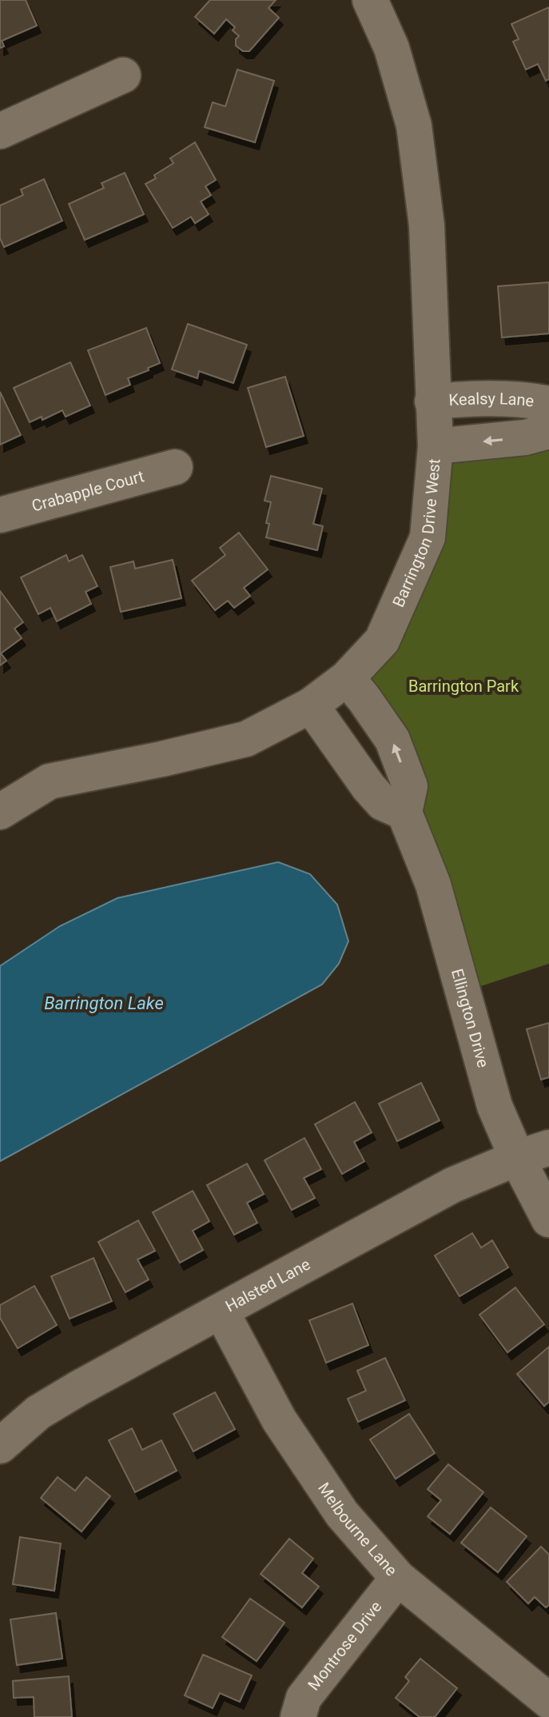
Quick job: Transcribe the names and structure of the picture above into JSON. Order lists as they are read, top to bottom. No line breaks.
{"streets":{"street":["Kealsy Lane","Crabapple Court","Barrington Drive West","Ellington Drive","Halsted Lane","Melbourne Lane","Montrose Drive"]},"crossings":[["Kealsy Lane","Barrington Drive West"],["Barrington Drive West","Ellington Drive"],["Ellington Drive","Halsted Lane"],["Halsted Lane","Melbourne Lane"],["Melbourne Lane","Montrose Drive"]],"water":["Barrington Lake"],"parks":["Barrington Park"]}
